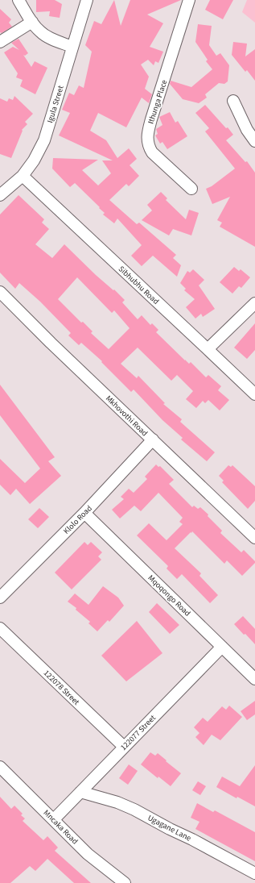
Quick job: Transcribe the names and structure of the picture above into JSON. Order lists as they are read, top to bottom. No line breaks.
{"streets":{"street":["Ithunga Place","Igula Street","Sibhubhu Road","Mkhovothi Road","Klolo Road","Mqoqongo Road","122078 Street","122077 Street","Mncaka Road","Ugagane Lane"]},"crossings":[["Igula Street","Sibhubhu Road"],["Mkhovothi Road","Klolo Road"],["Klolo Road","Mqoqongo Road"],["Mqoqongo Road","122077 Street"],["122078 Street","122077 Street"],["122077 Street","Mncaka Road"],["122077 Street","Ugagane Lane"]]}
